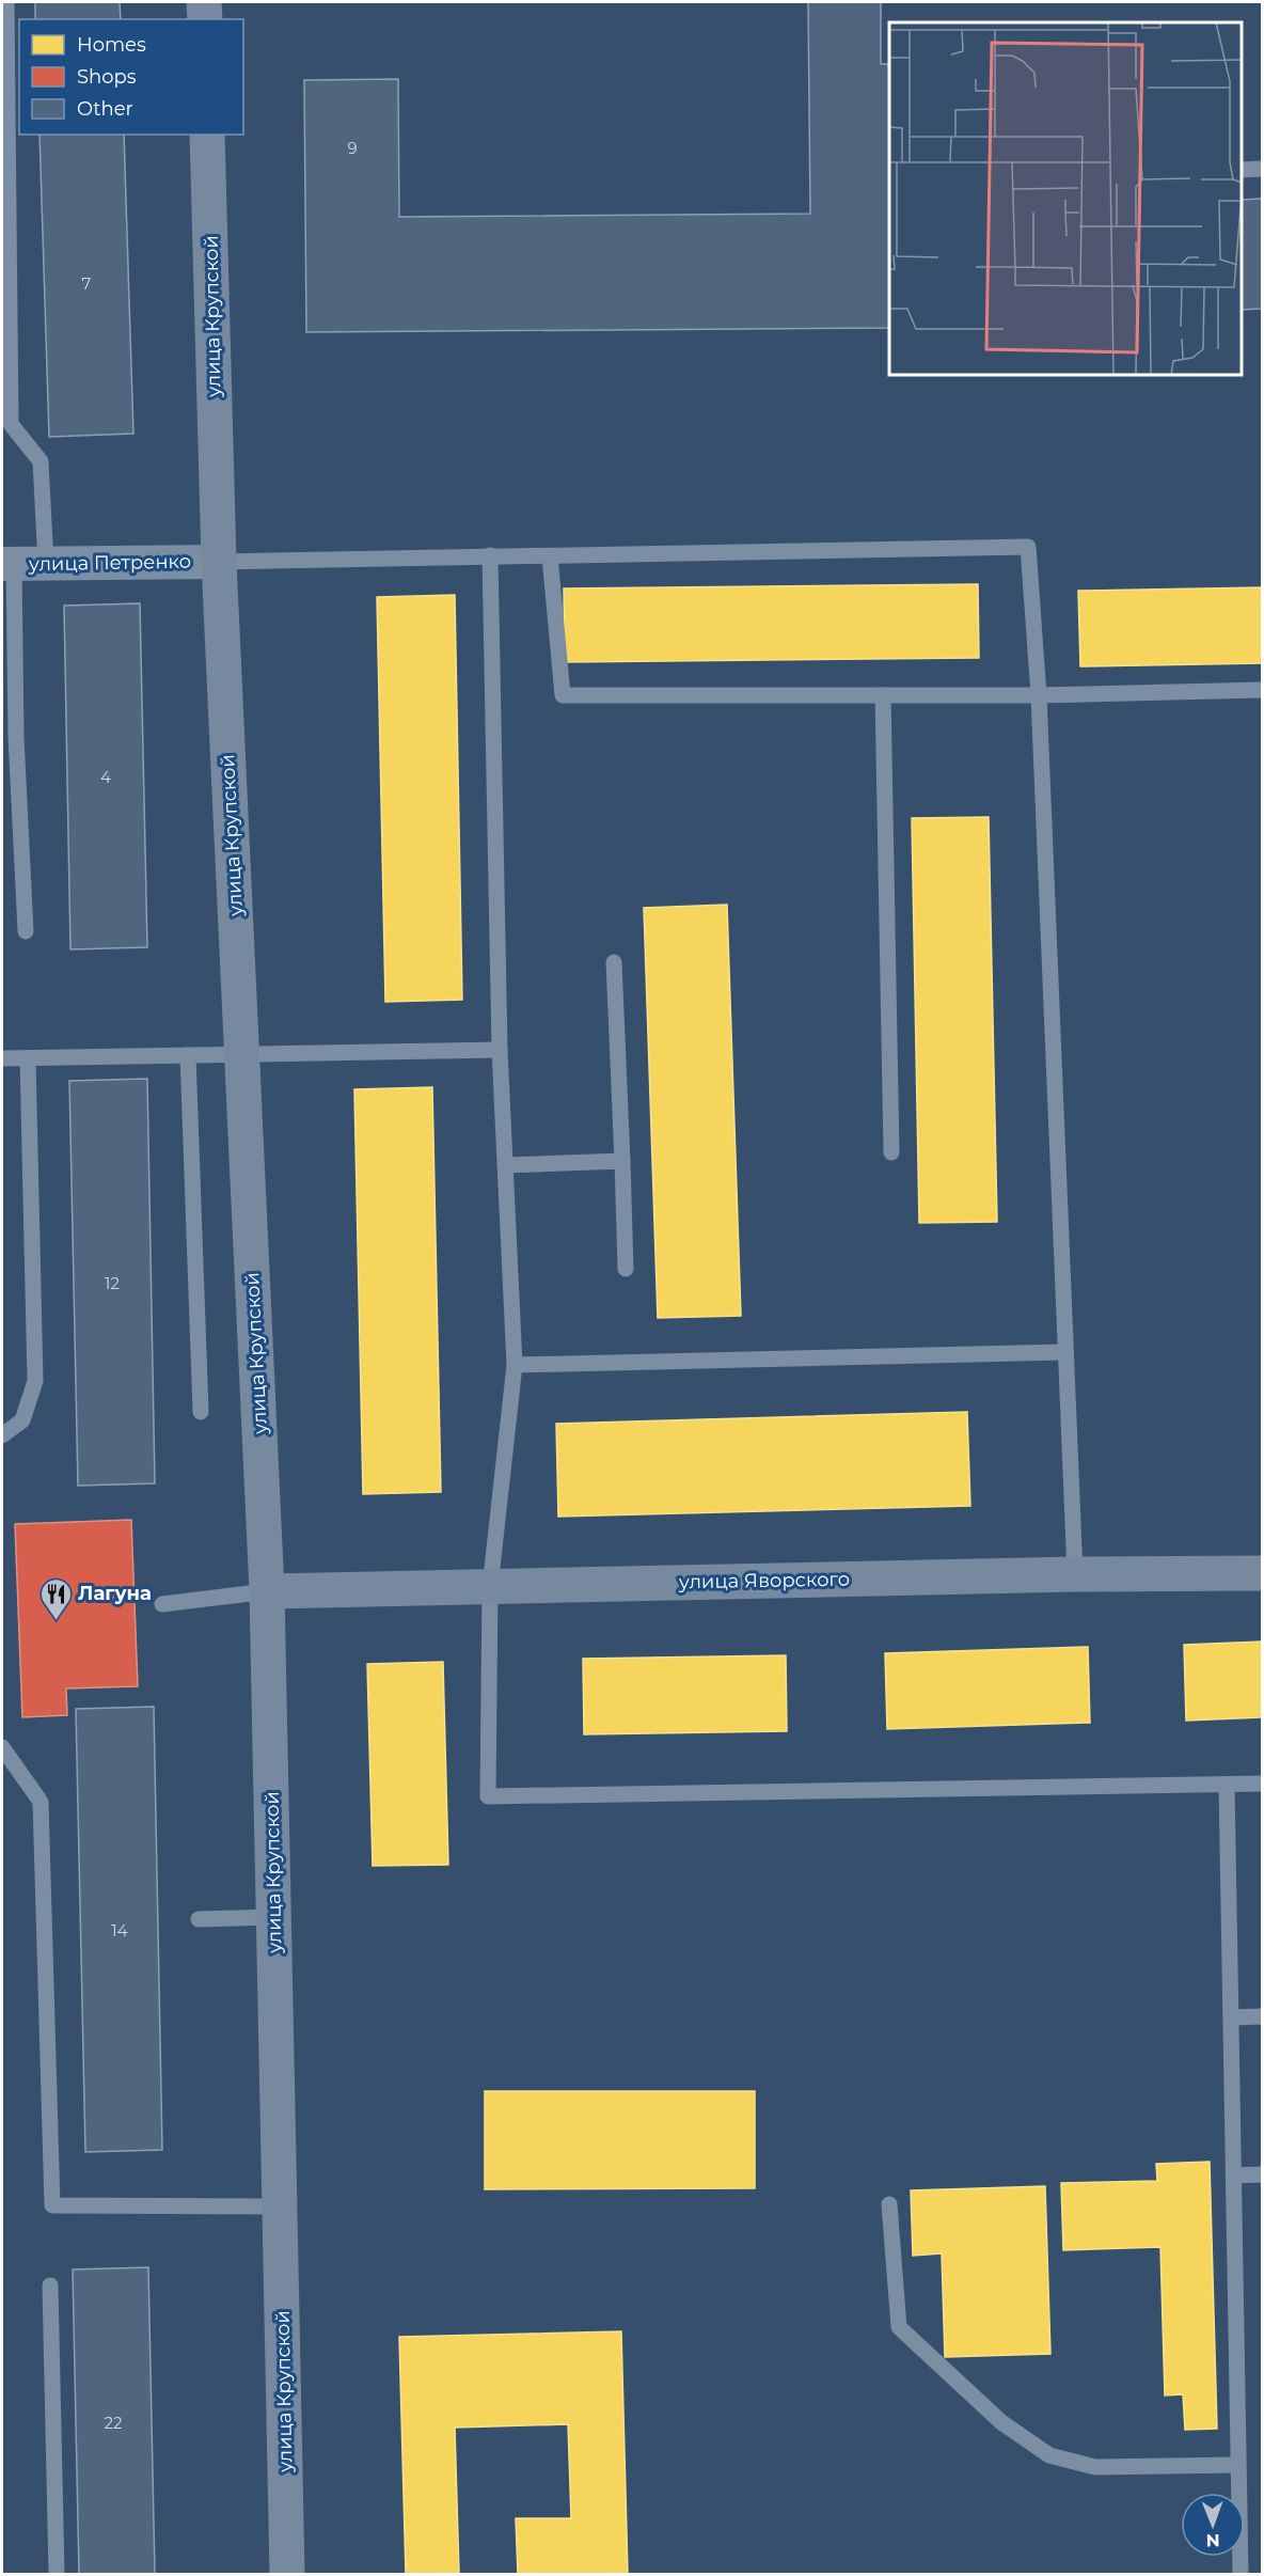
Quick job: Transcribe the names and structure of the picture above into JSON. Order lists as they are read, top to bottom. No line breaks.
{"streets":{"main road":["улица Крупской","улица Яворского"],"street":["улица Петренко"]},"crossings":[["улица Крупской","улица Петренко"],["улица Крупской","улица Яворского"]],"places":{"restaurant":["Лагуна"]},"house_numbers":["9","7","4","12","14","22"],"legend":["Homes","Shops","Other"],"north":"bottom"}
